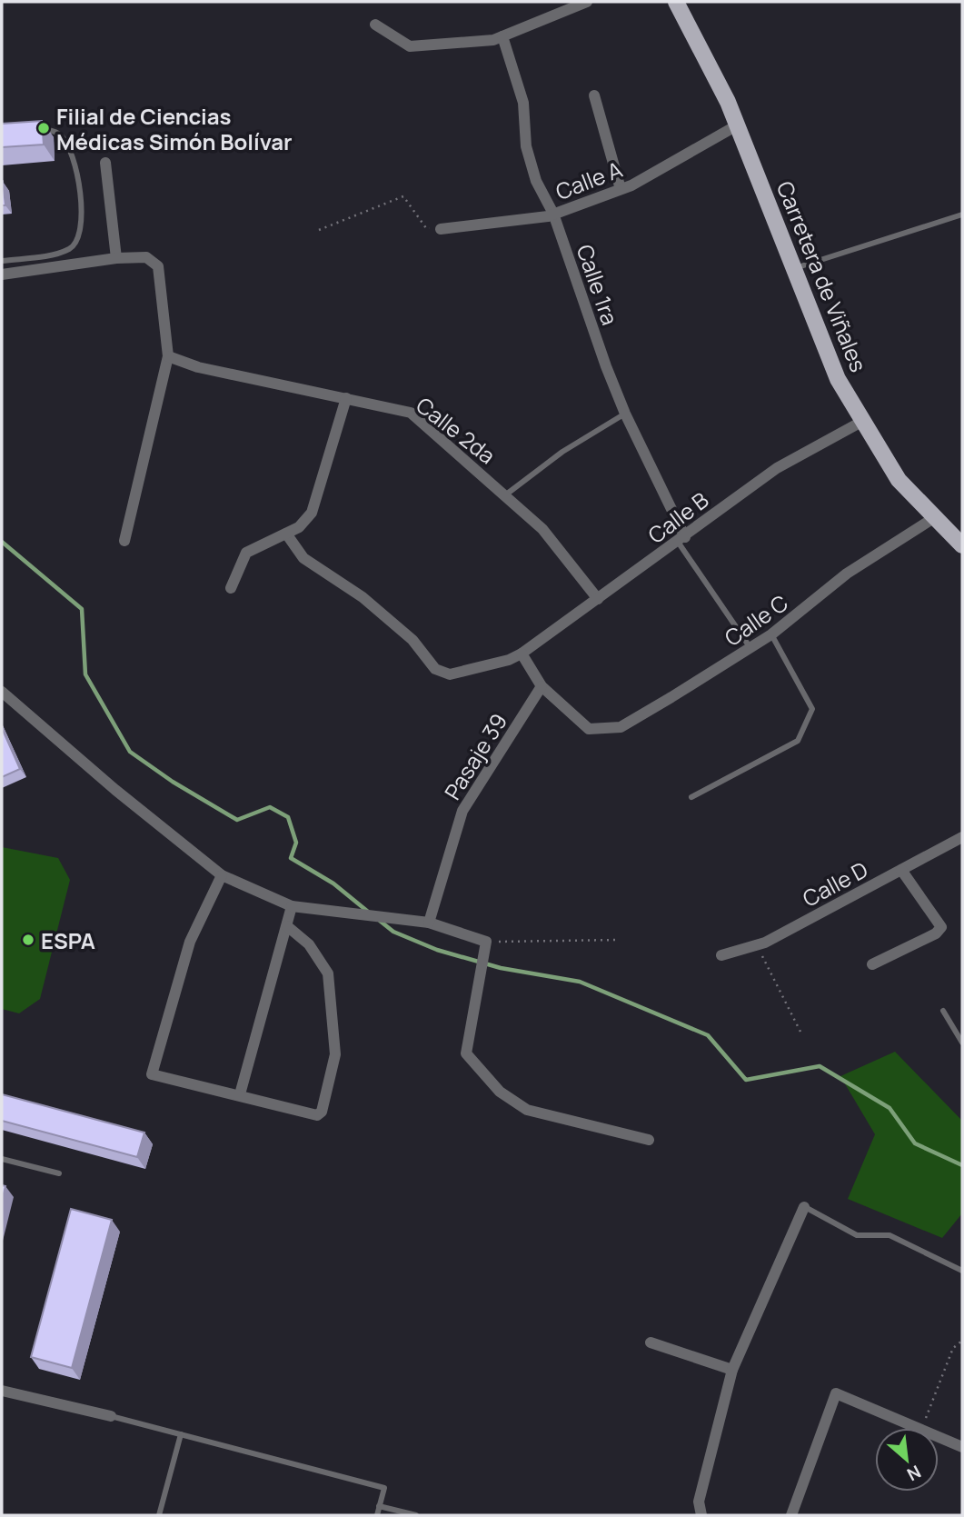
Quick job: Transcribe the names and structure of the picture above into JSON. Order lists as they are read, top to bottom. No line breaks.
{"streets":{"main road":["Carretera de Viñales"],"street":["Calle A","Calle 1ra","Calle 2da","Calle B","Calle C","Pasaje 39","Calle D"]},"crossings":[["Calle A","Carretera de Viñales"],["Calle A","Calle 1ra"],["Carretera de Viñales","Calle B"],["Carretera de Viñales","Calle C"],["Calle 1ra","Calle B"],["Calle 2da","Calle B"],["Calle C","Pasaje 39"]],"places":["Filial de Ciencias Médicas Simón Bolívar","ESPA"],"north":"bottom right"}
